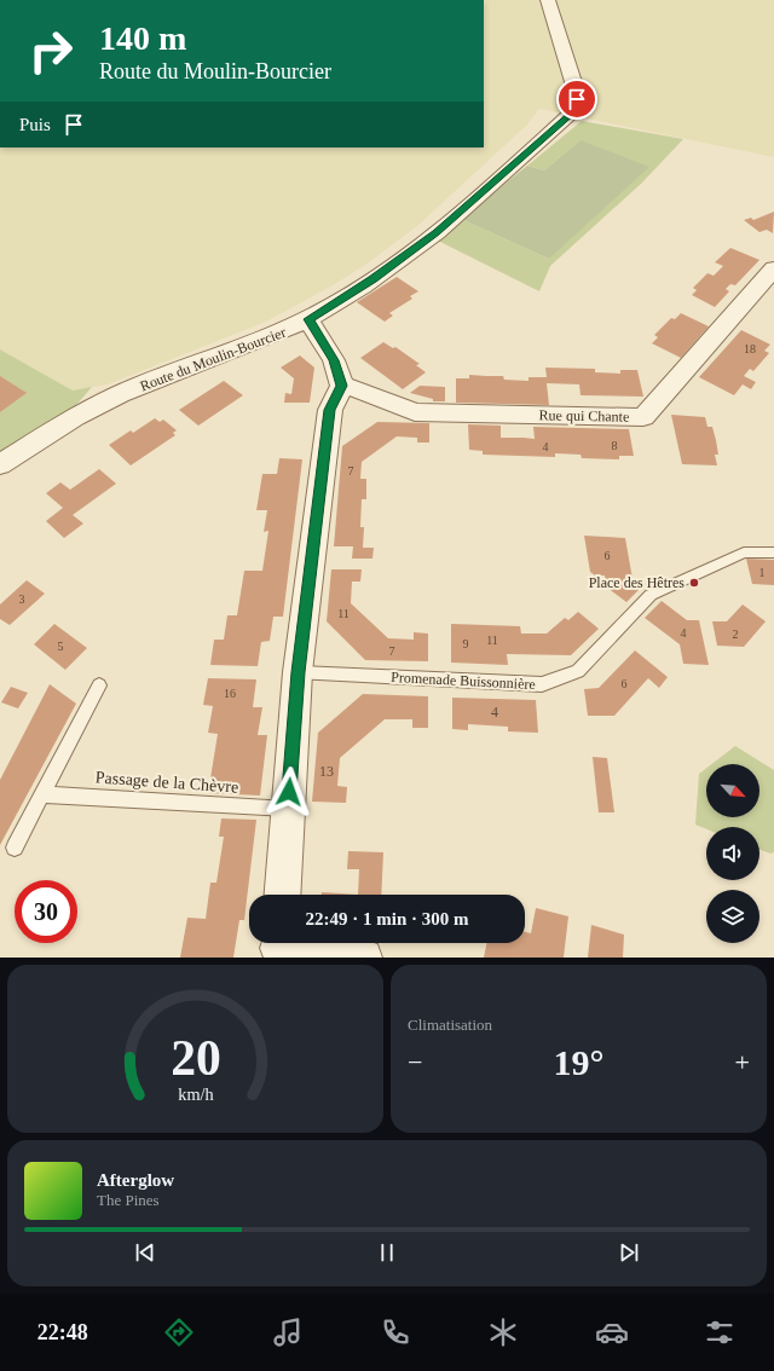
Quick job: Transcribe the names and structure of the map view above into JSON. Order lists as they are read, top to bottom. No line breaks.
{"streets":{"street":["Route du Moulin-Bourcier","Rue qui Chante"],"lane":["Promenade Buissonnière","Passage de la Chèvre"]},"places":["Place des Hêtres"],"house_numbers":["18","8","4","7","6","1","3","11","4","2","11","9","5","7","6","16","4","13"],"north":"bottom right","page":{"turn":["140 m","Route du Moulin-Bourcier"],"then":"Puis","limit":"30","trip":"22:49 · 1 min · 300 m","tile":"Climatisation","heat":["−","19°","+"],"song":["Afterglow","The Pines"],"tabs":"22:48","gauge":["20","km/h"]}}
